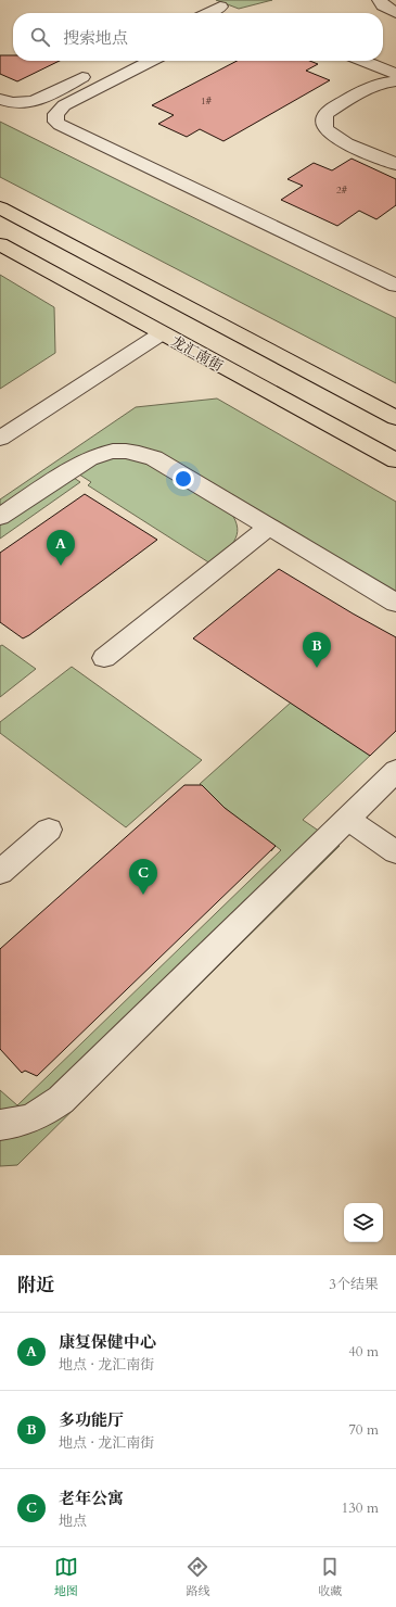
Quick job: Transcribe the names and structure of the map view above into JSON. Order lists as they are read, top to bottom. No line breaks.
{"streets":{"main road":["龙汇南街"]},"house_numbers":["1#","2#"],"page":{"search":"搜索地点","pins":["A","B","C"],"heading":["附近","3个结果"],"list":[{"mark":"A","name":"康复保健中心","note":"地点 · 龙汇南街","value":"40 m"},{"mark":"B","name":"多功能厅","note":"地点 · 龙汇南街","value":"70 m"},{"mark":"C","name":"老年公寓","note":"地点","value":"130 m"}],"nav":["地图","路线","收藏"]}}
